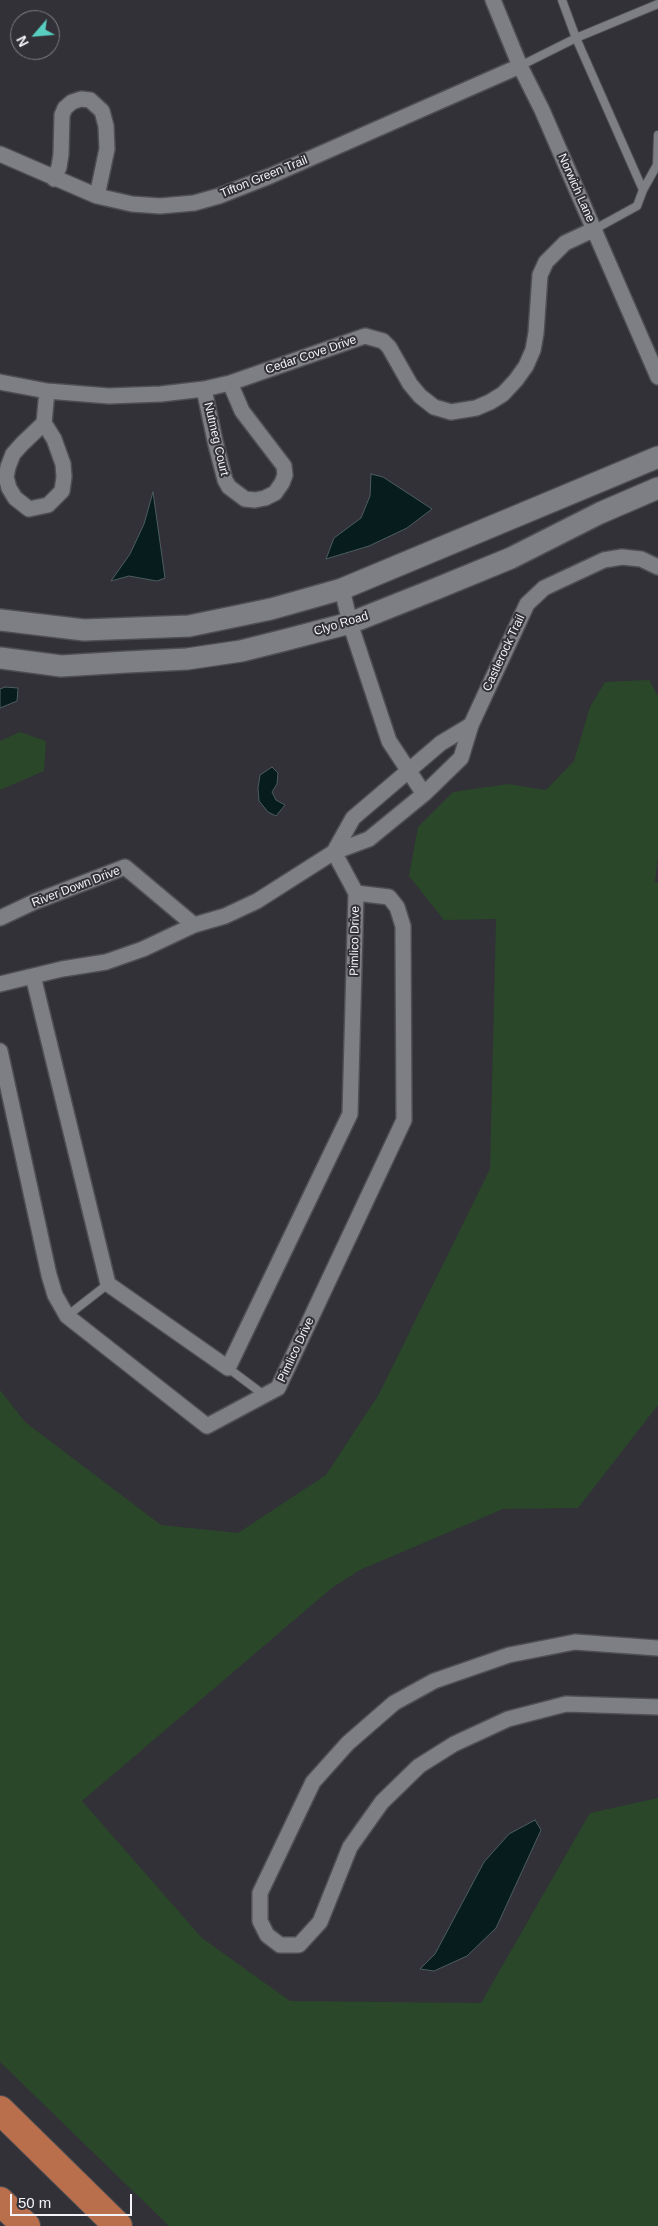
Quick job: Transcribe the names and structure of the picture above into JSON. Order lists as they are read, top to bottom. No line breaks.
{"streets":{"street":["Tifton Green Trail","Norwich Lane","Cedar Cove Drive","Nutmeg Court","Clyo Road","Castlerock Trail","River Down Drive","Pimlico Drive"]},"crossings":[["Tifton Green Trail","Norwich Lane"],["Norwich Lane","Cedar Cove Drive"],["Cedar Cove Drive","Nutmeg Court"]],"scale_bar":"50 m","north":"bottom left"}
